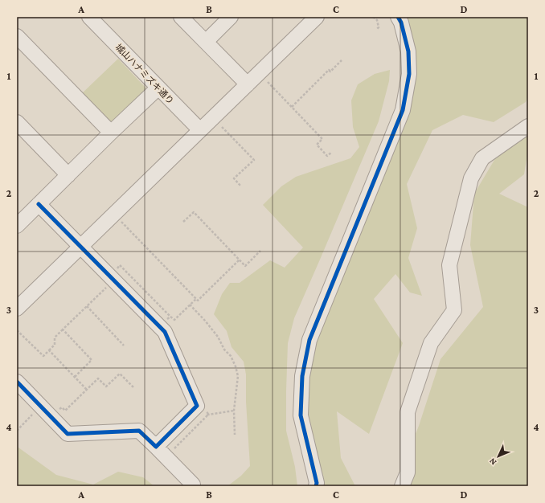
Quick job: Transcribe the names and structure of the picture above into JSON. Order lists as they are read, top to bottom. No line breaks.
{"streets":{"street":["城山ハナミズキ通り"]},"north":"bottom left","grid":{"columns":["A","B","C","D"],"rows":["1","2","3","4"]}}
